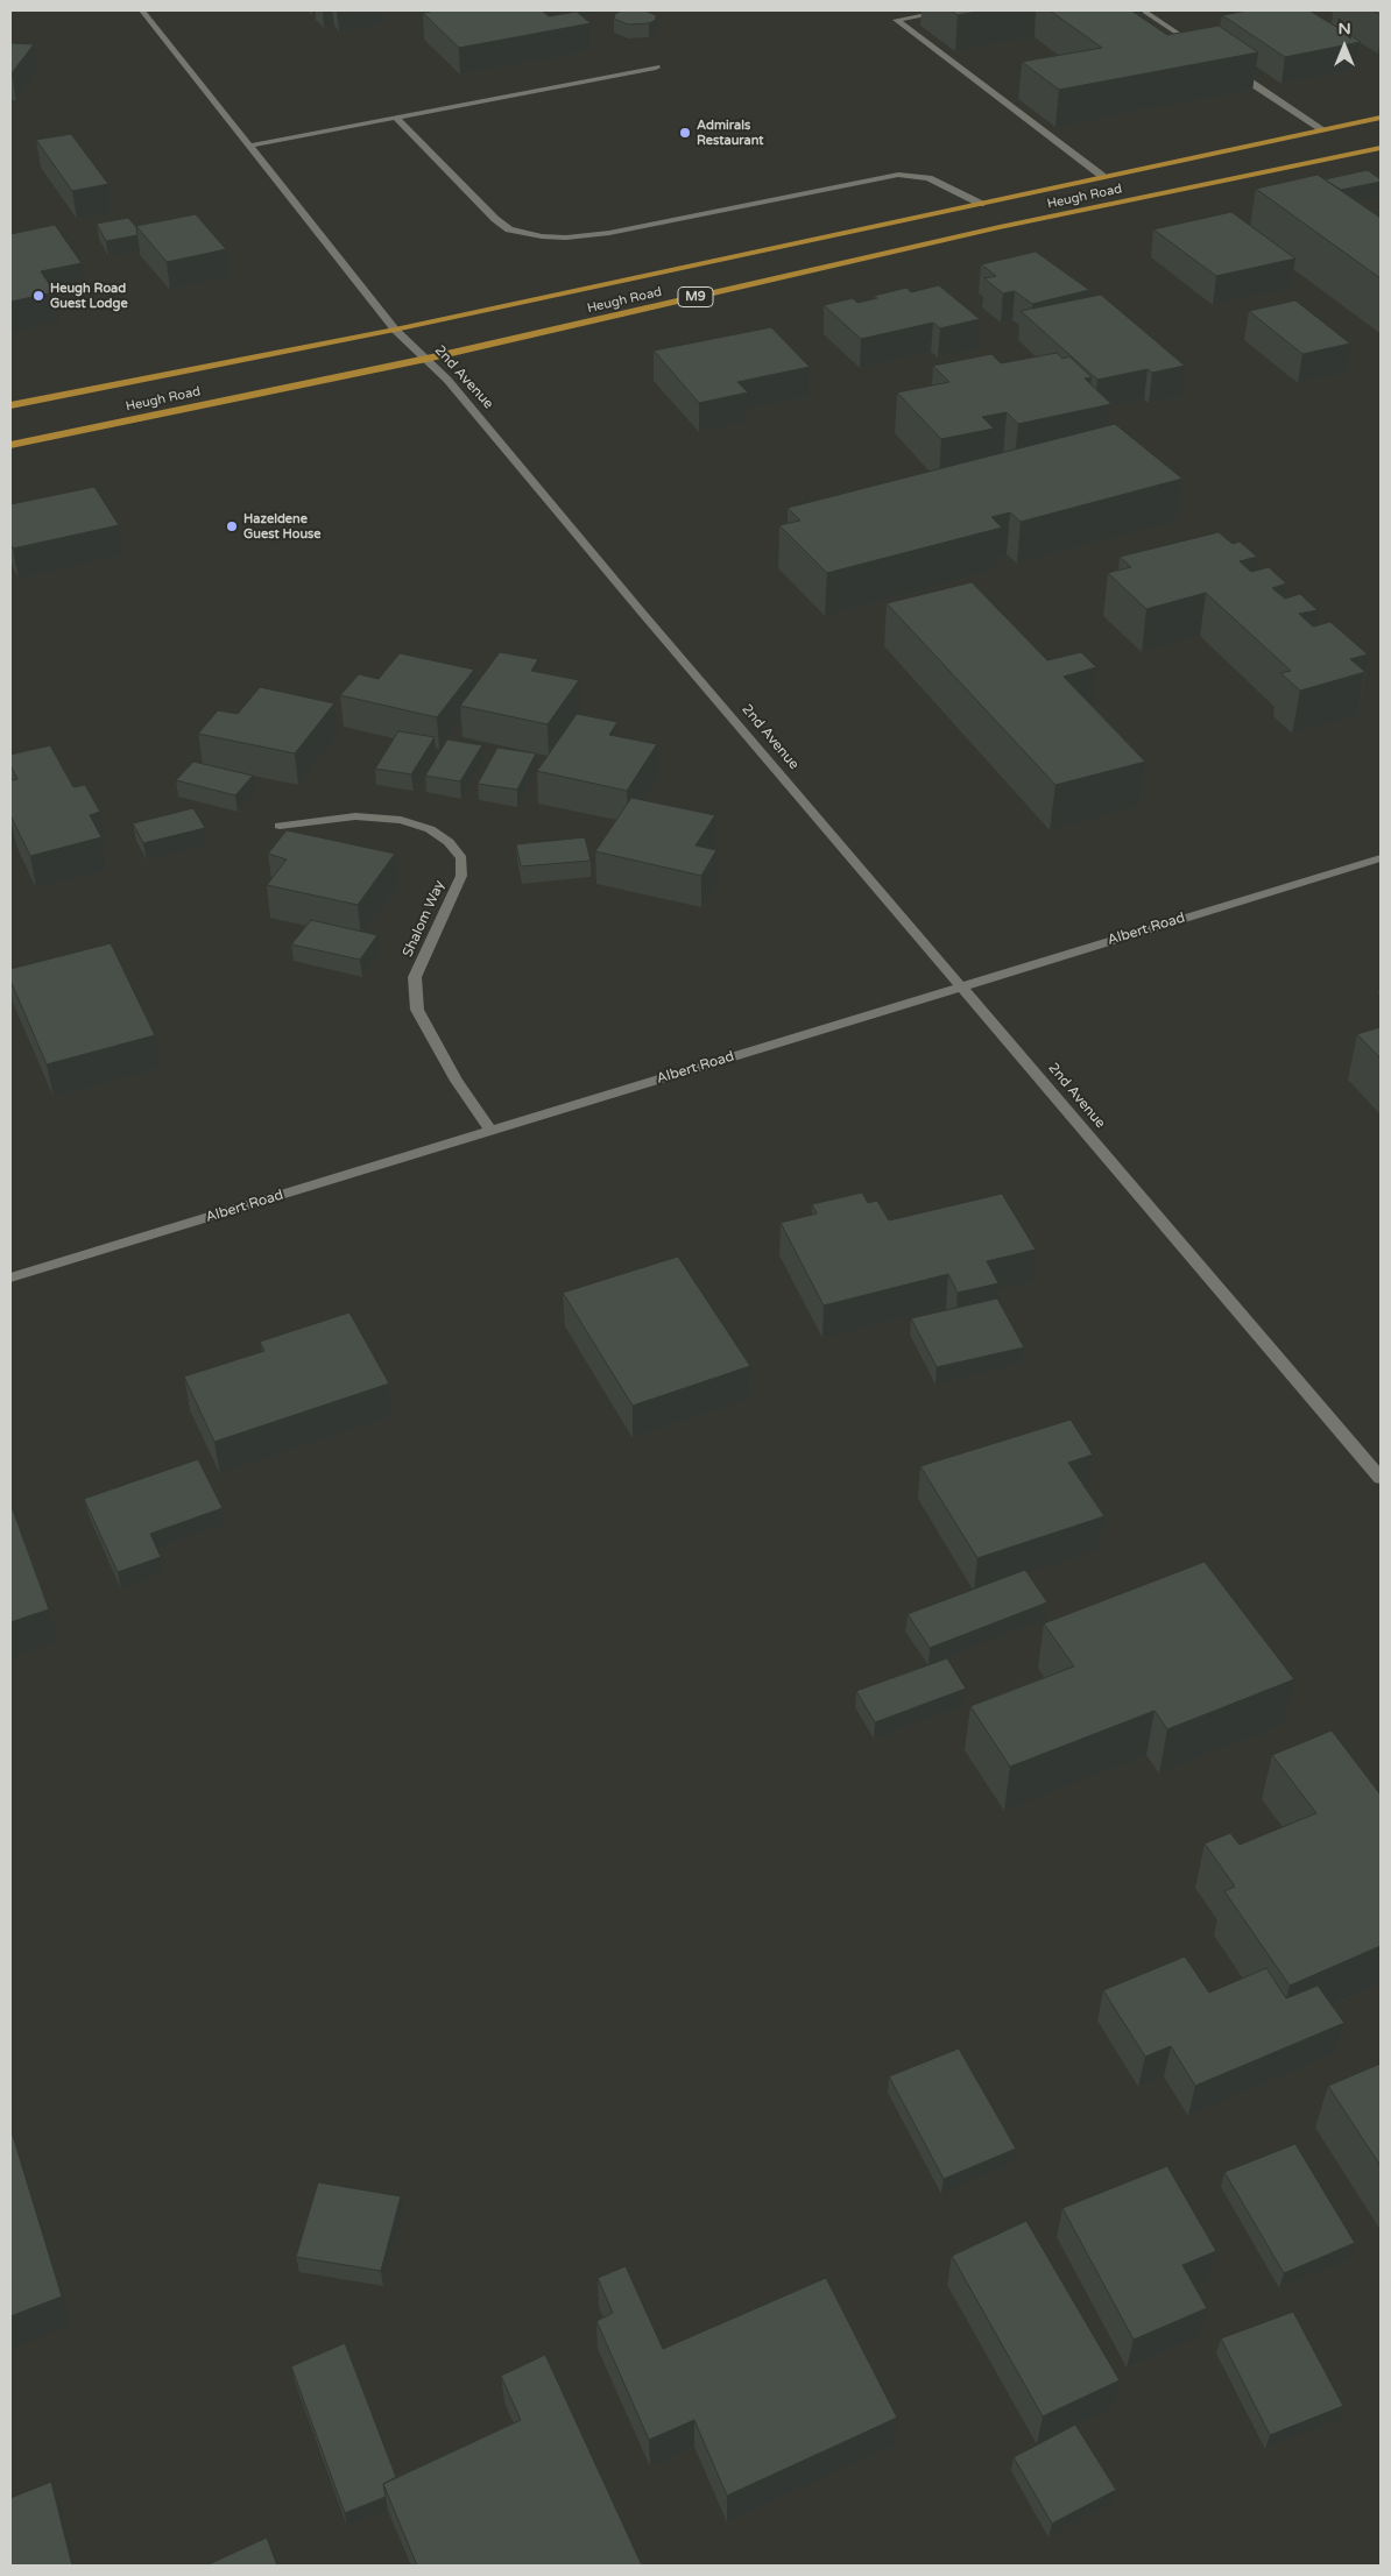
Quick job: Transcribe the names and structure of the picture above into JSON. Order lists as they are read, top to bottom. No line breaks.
{"streets":{"main road":["Heugh Road","M9"],"street":["2nd Avenue","Shalom Way","Albert Road"]},"crossings":[["Heugh Road","2nd Avenue"],["2nd Avenue","Albert Road"],["Shalom Way","Albert Road"]],"places":["Admirals Restaurant","Heugh Road Guest Lodge","Hazeldene Guest House"],"north":"top"}
